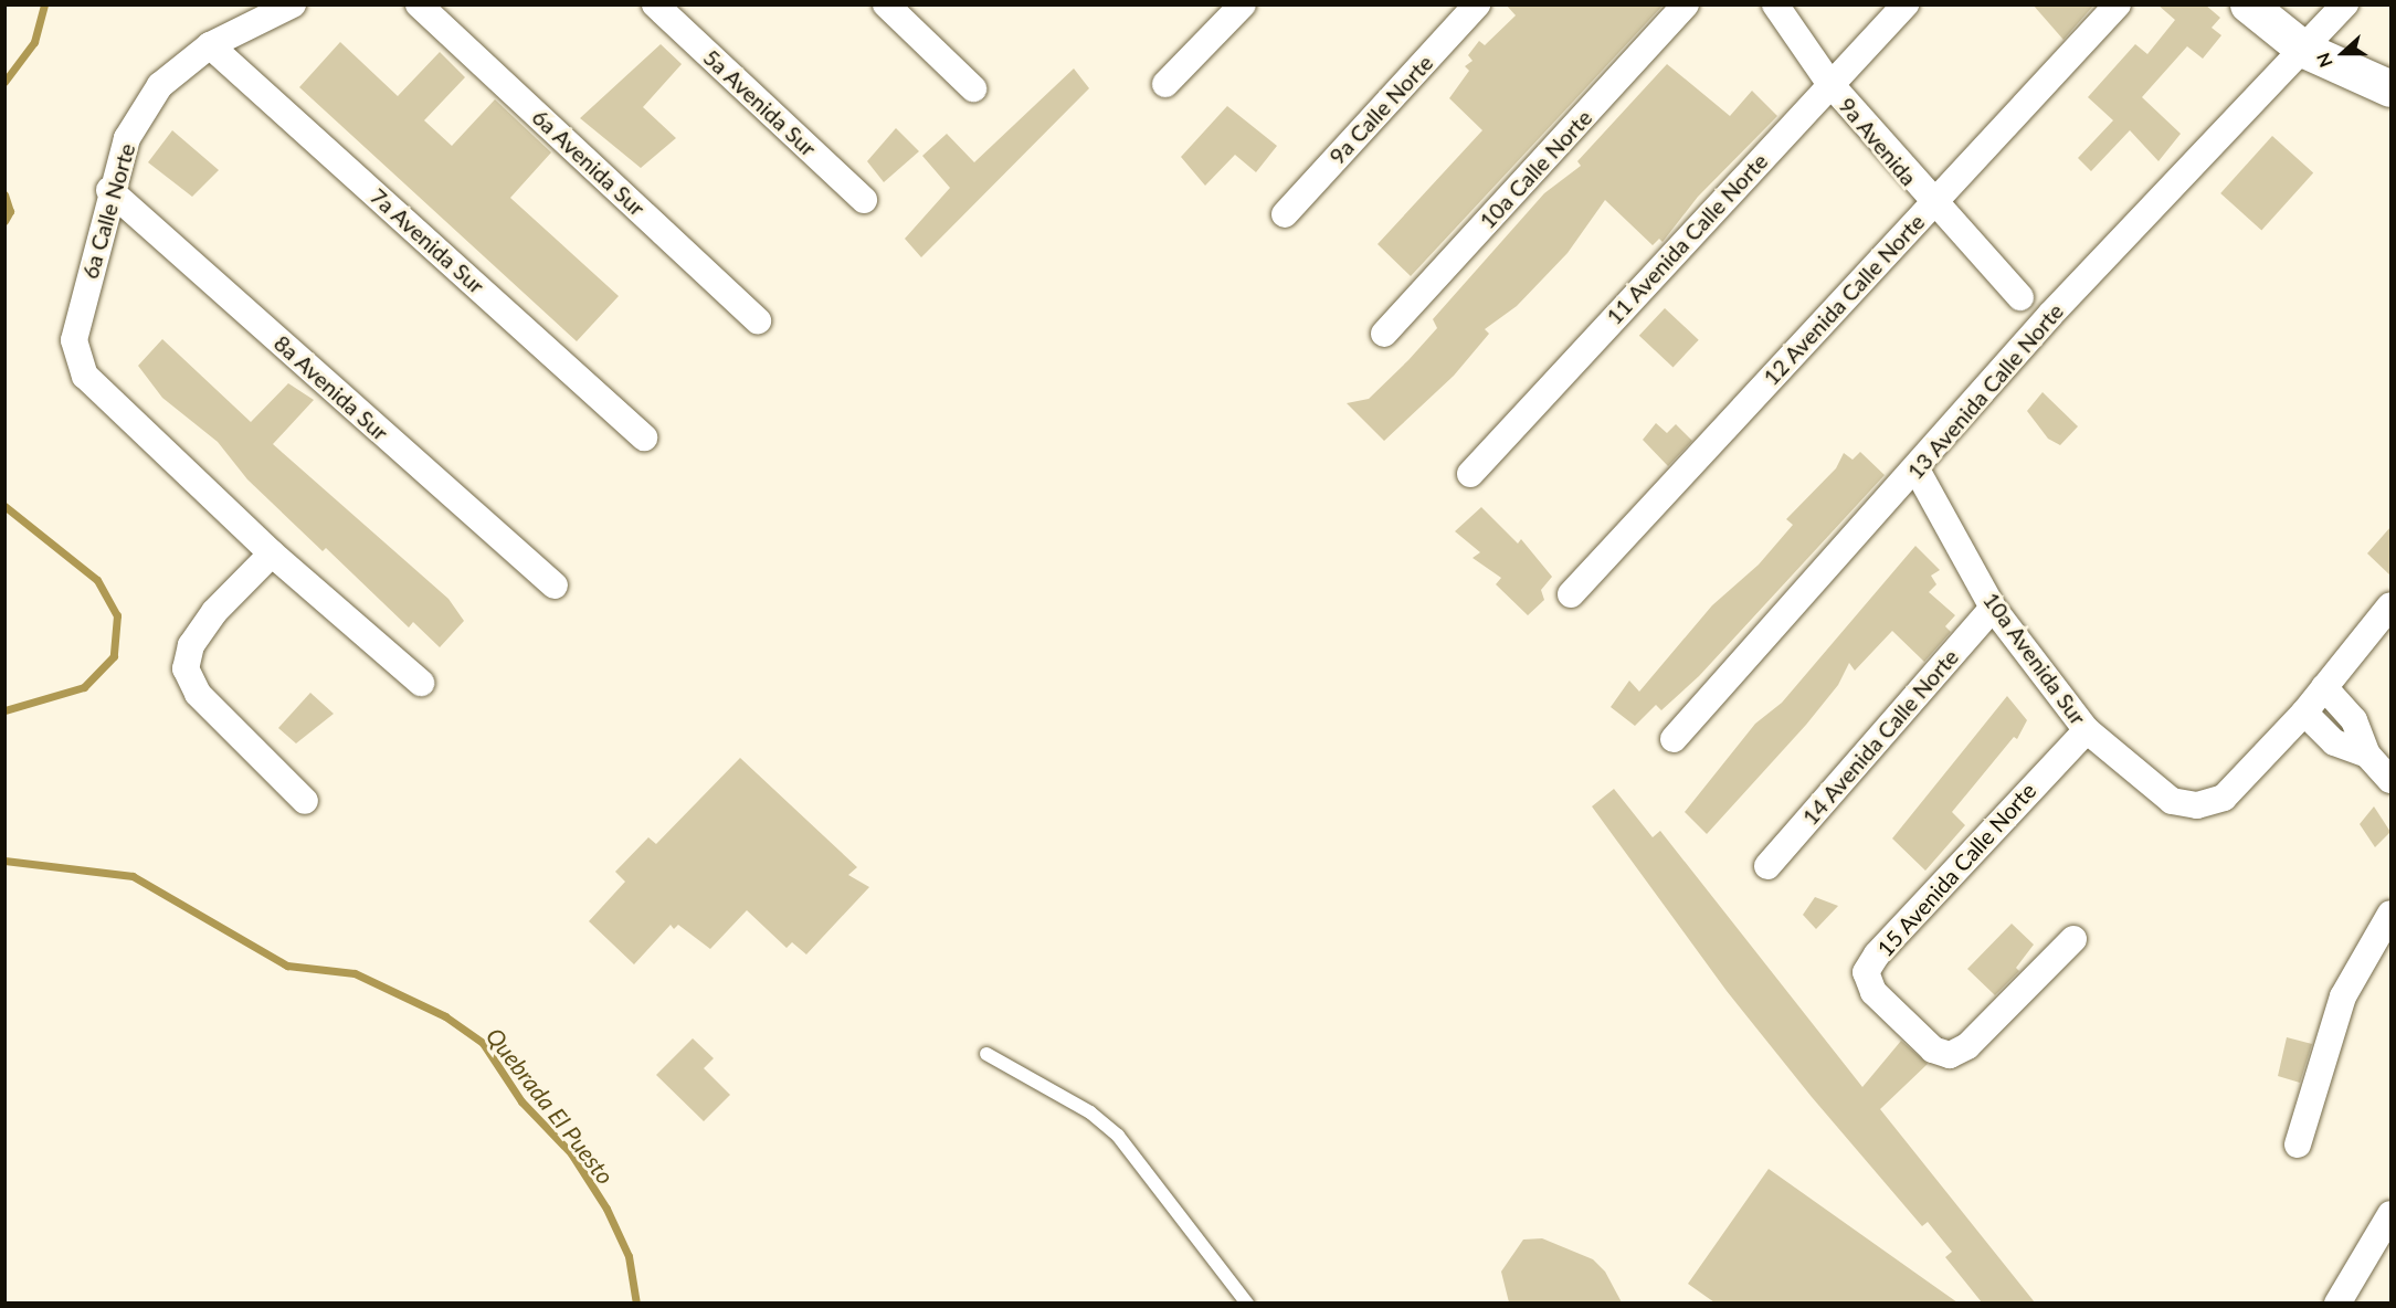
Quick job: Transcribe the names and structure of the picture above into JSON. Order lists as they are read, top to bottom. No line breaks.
{"streets":{"street":["5a Avenida Sur","9a Calle Norte","9a Avenida","6a Avenida Sur","10a Calle Norte","6a Calle Norte","11 Avenida Calle Norte","7a Avenida Sur","12 Avenida Calle Norte","8a Avenida Sur","13 Avenida Calle Norte","10a Avenida Sur","14 Avenida Calle Norte","15 Avenida Calle Norte"]},"crossings":[["9a Avenida","11 Avenida Calle Norte"],["9a Avenida","12 Avenida Calle Norte"],["6a Calle Norte","7a Avenida Sur"],["6a Calle Norte","8a Avenida Sur"],["13 Avenida Calle Norte","10a Avenida Sur"],["10a Avenida Sur","14 Avenida Calle Norte"],["10a Avenida Sur","15 Avenida Calle Norte"]],"water":["Quebrada El Puesto"],"north":"left"}
